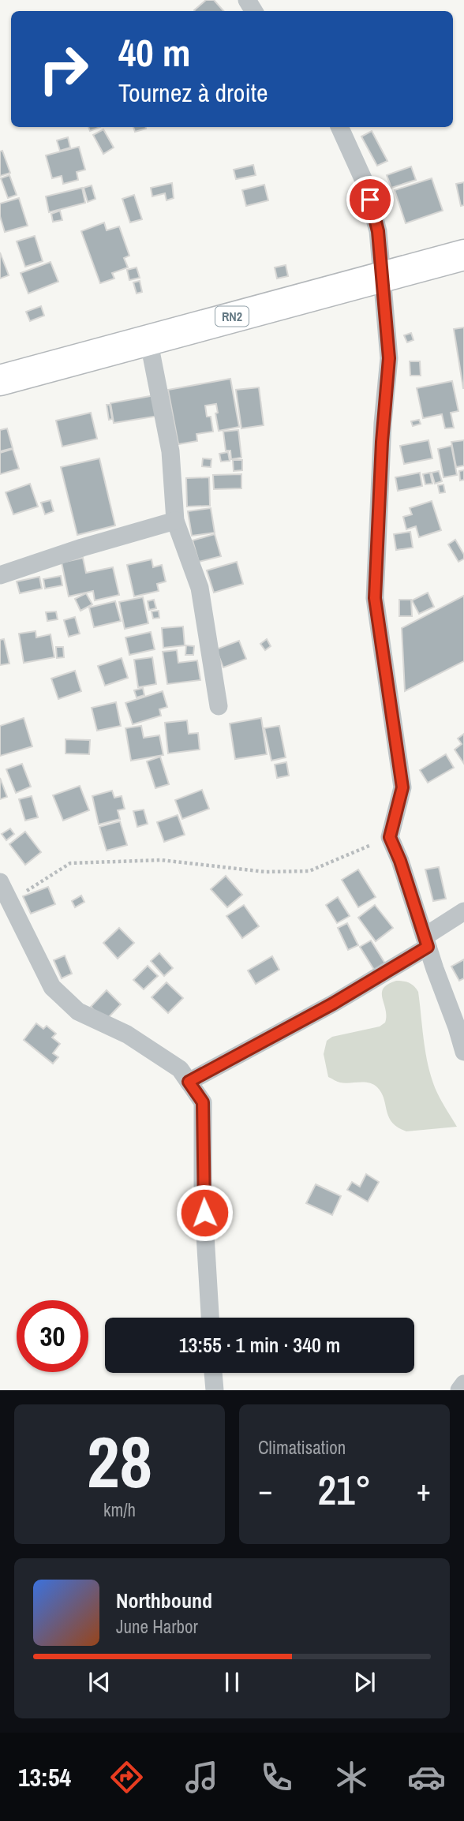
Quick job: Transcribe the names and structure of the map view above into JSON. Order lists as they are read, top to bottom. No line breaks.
{"streets":{"highway":["RN2"]},"page":{"turn":["40 m","Tournez à droite"],"limit":"30","trip":"13:55 · 1 min · 340 m","tile":[["28","km/h"],"Climatisation"],"heat":["−","21°","+"],"song":["Northbound","June Harbor"],"tabs":"13:54"}}
